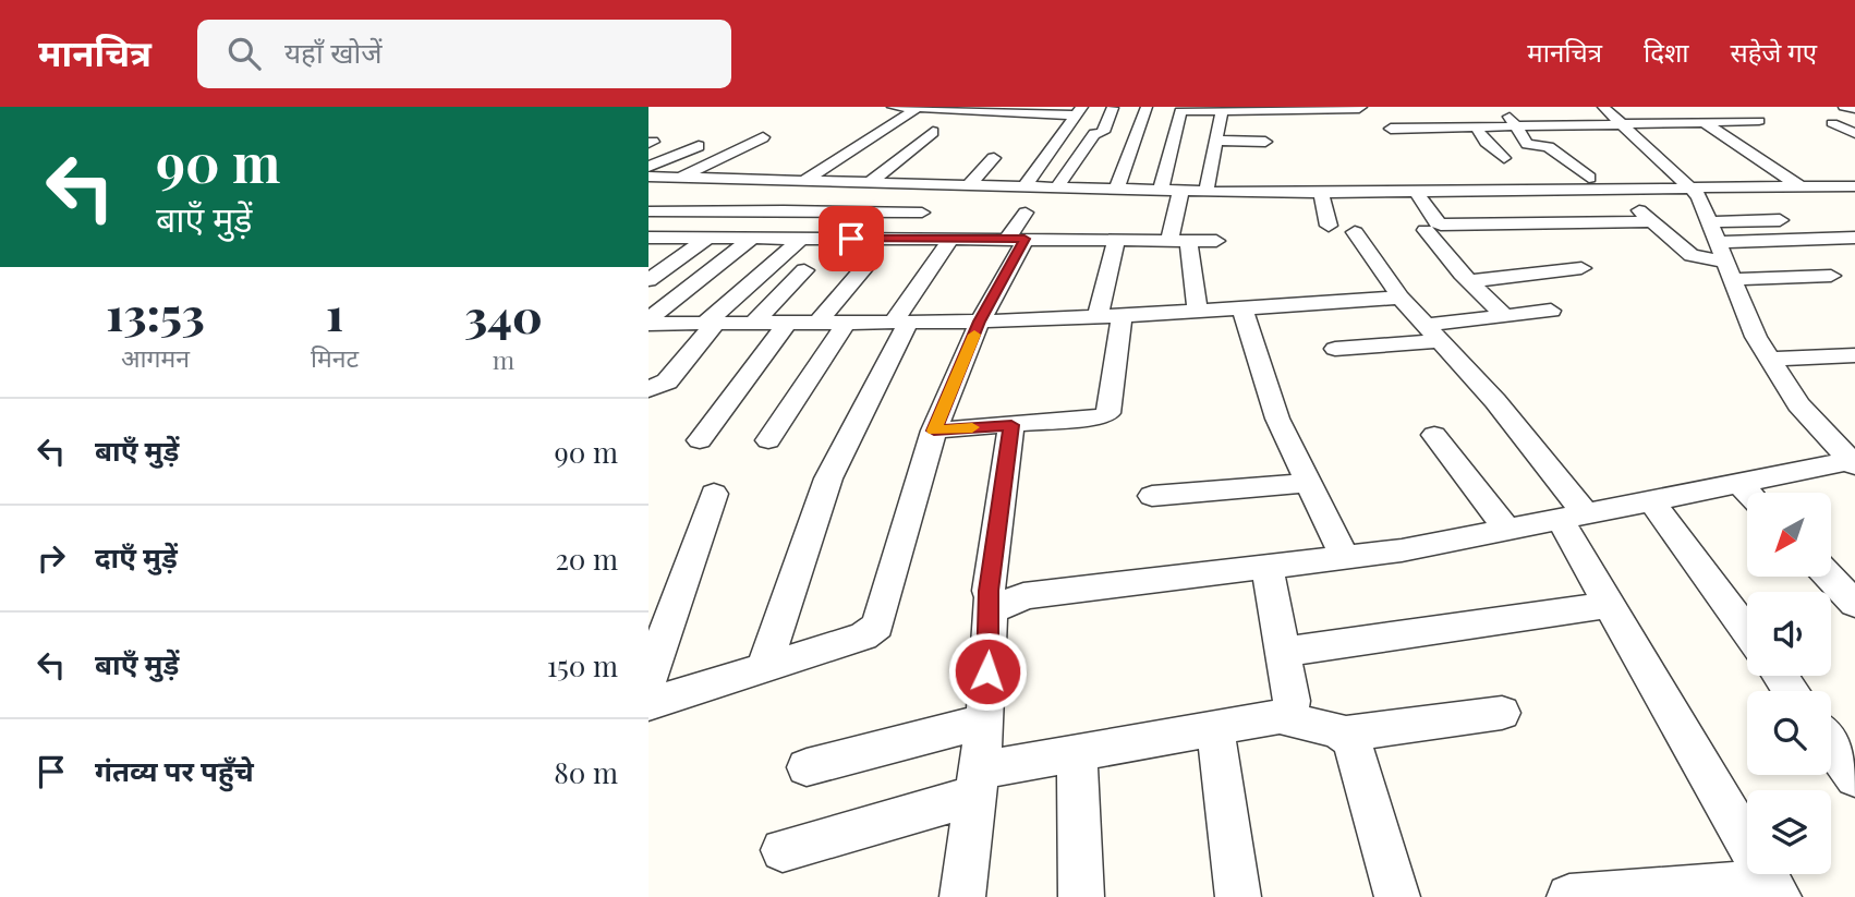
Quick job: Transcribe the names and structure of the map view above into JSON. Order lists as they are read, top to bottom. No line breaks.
{"north":"bottom left","page":{"header":"मानचित्र","search":"यहाँ खोजें","nav":["मानचित्र","दिशा","सहेजे गए"],"turn":["90 m","बाएँ मुड़ें"],"eta":["13:53","आगमन","1","मिनट","340","m"],"list":[{"name":"बाएँ मुड़ें","value":"90 m"},{"name":"दाएँ मुड़ें","value":"20 m"},{"name":"बाएँ मुड़ें","value":"150 m"},{"name":"गंतव्य पर पहुँचे","value":"80 m"}]}}
